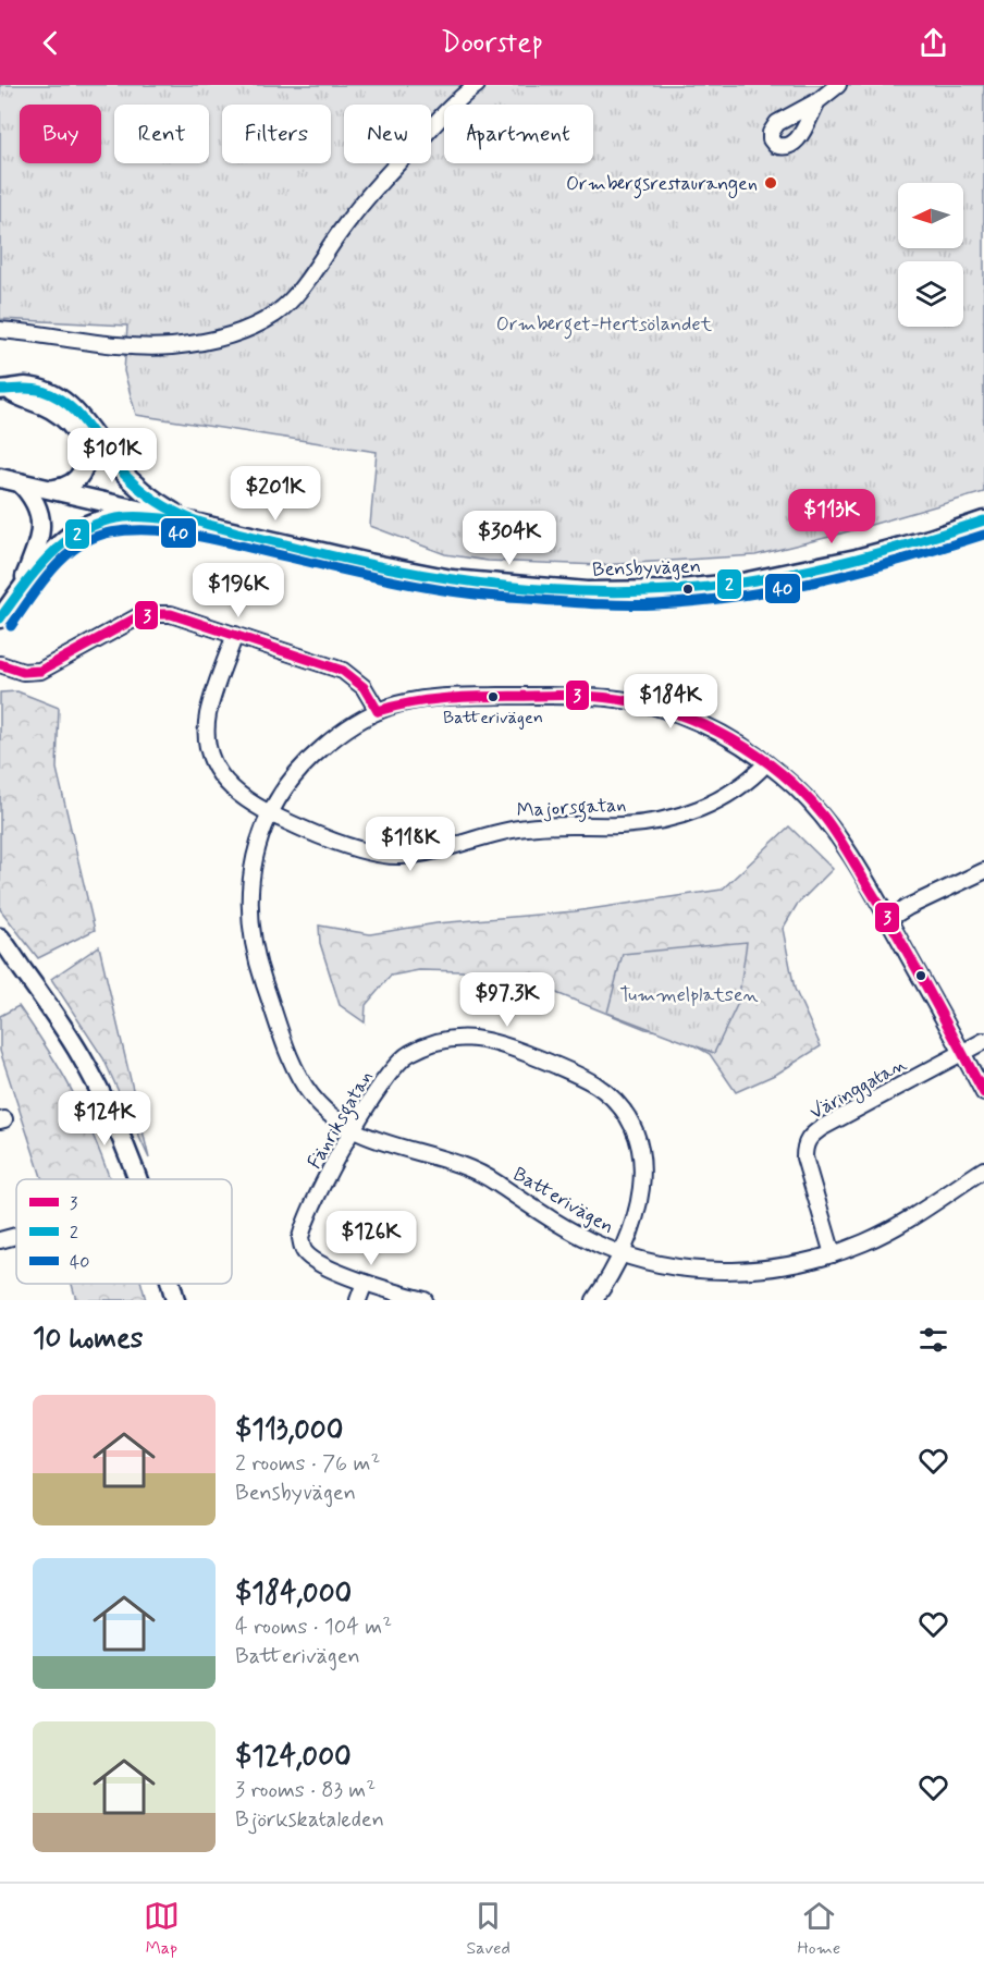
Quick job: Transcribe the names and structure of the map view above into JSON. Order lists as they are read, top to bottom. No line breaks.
{"streets":{"main road":["Bensbyvägen"],"street":["Majorsgatan","Väringgatan","Fänriksgatan","Batterivägen"]},"crossings":[["Majorsgatan","Batterivägen"],["Väringgatan","Batterivägen"],["Fänriksgatan","Batterivägen"]],"parks":["Ormberget-Hertsölandet","Tummelplatsen"],"places":["Ormbergsrestaurangen","Batterivägen"],"lines":["transit line 2","transit line 40","transit line 3"],"legend":["3","2","40"],"north":"left","page":{"header":"Doorstep","chip":["Buy","Rent","Filters","New","Apartment"],"price":["$101K","$201K","$113K","$304K","$196K","$184K","$118K","$97.3K","$124K","$126K"],"heading":"10 homes","list":[{"name":"$113,000","note":"2 rooms · 76 m² · Bensbyvägen"},{"name":"$184,000","note":"4 rooms · 104 m² · Batterivägen"},{"name":"$124,000","note":"3 rooms · 83 m² · Björkskataleden"}],"tabs":["Map","Saved","Home"]}}
